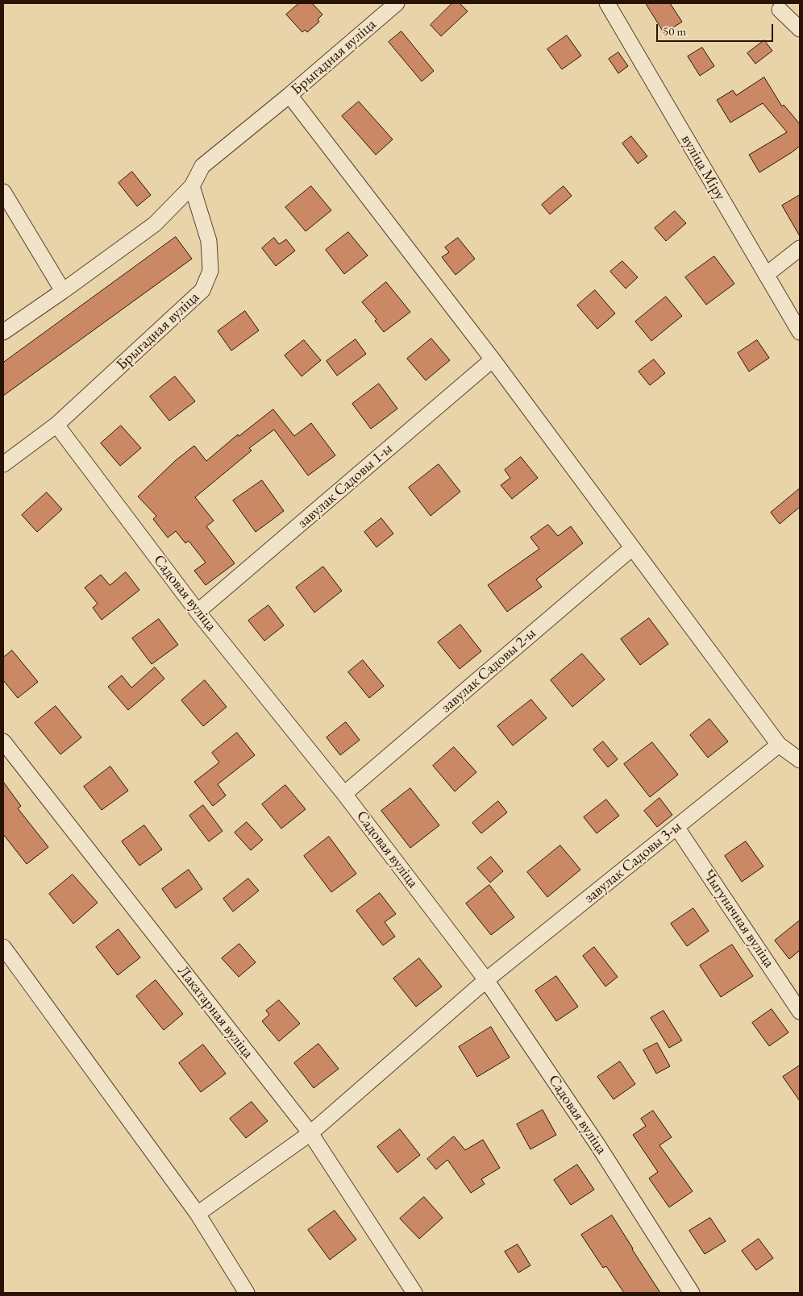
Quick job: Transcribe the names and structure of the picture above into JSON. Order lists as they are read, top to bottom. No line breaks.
{"streets":{"street":["Брыгадная вуліца","вуліца Міру","завулак Садовы 1-ы","Садовая вуліца","завулак Садовы 2-ы","завулак Садовы 3-ы","Чыгуначная вуліца","Лакатарная вуліца"]},"crossings":[["Брыгадная вуліца","Садовая вуліца"],["завулак Садовы 1-ы","Садовая вуліца"],["Садовая вуліца","завулак Садовы 2-ы"],["Садовая вуліца","завулак Садовы 3-ы"],["завулак Садовы 3-ы","Чыгуначная вуліца"],["завулак Садовы 3-ы","Лакатарная вуліца"]],"scale_bar":"50 m"}
